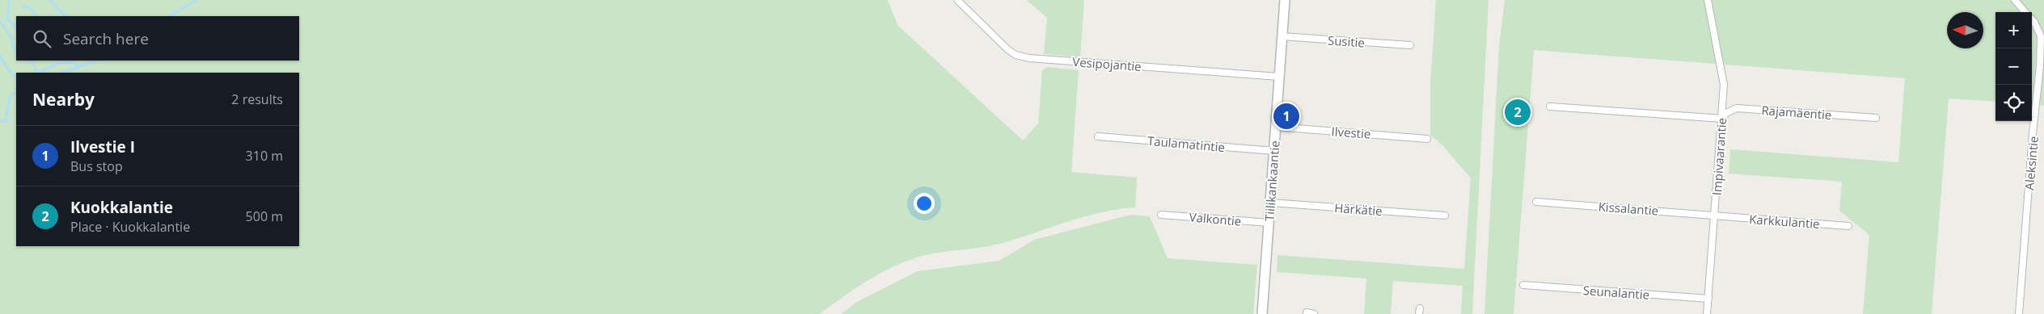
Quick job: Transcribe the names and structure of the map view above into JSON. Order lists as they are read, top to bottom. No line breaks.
{"streets":{"street":["Susitie","Vesipojantie","Rajamäentie","Ilvestie","Taulamatintie","Impivaarantie","Aleksintie","Tiilikankaantie","Kissalantie","Härkätie","Valkontie","Karkkulantie","Seunalantie"]},"crossings":[["Susitie","Tiilikankaantie"],["Vesipojantie","Tiilikankaantie"],["Rajamäentie","Impivaarantie"],["Ilvestie","Tiilikankaantie"],["Taulamatintie","Tiilikankaantie"],["Impivaarantie","Kissalantie"],["Impivaarantie","Karkkulantie"],["Impivaarantie","Seunalantie"],["Tiilikankaantie","Härkätie"],["Tiilikankaantie","Valkontie"],["Kissalantie","Karkkulantie"]],"north":"left","page":{"map_buttons":["+","−"],"search":"Search here","heading":["Nearby","2 results"],"pins":["2","1"],"list":[{"mark":"1","name":"Ilvestie I","note":"Bus stop","value":"310 m"},{"mark":"2","name":"Kuokkalantie","note":"Place · Kuokkalantie","value":"500 m"}]}}
